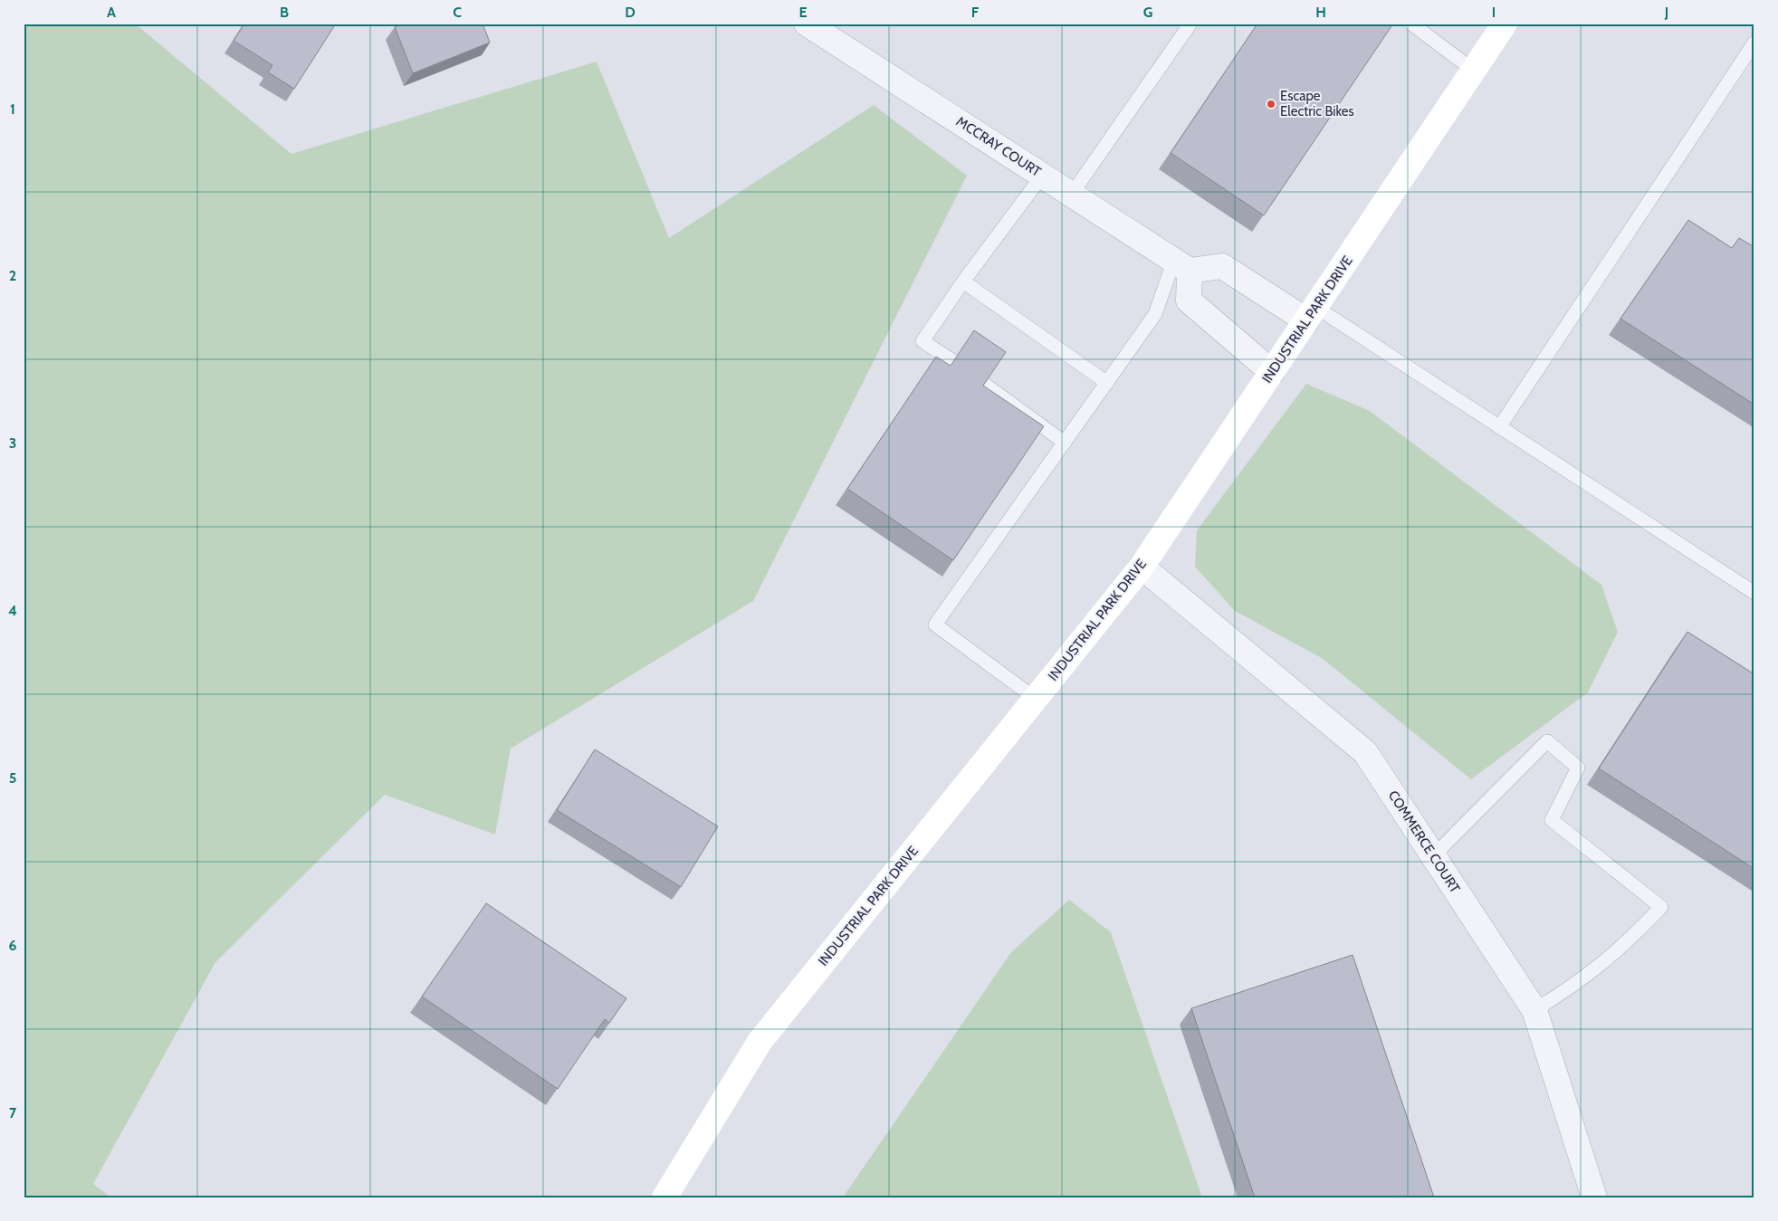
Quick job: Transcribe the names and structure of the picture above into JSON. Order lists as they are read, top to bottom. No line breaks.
{"streets":{"street":["MCCRAY COURT","INDUSTRIAL PARK DRIVE","COMMERCE COURT"]},"crossings":[["INDUSTRIAL PARK DRIVE","COMMERCE COURT"]],"places":["Escape Electric Bikes"],"grid":{"columns":["A","B","C","D","E","F","G","H","I","J"],"rows":["1","2","3","4","5","6","7"]}}
